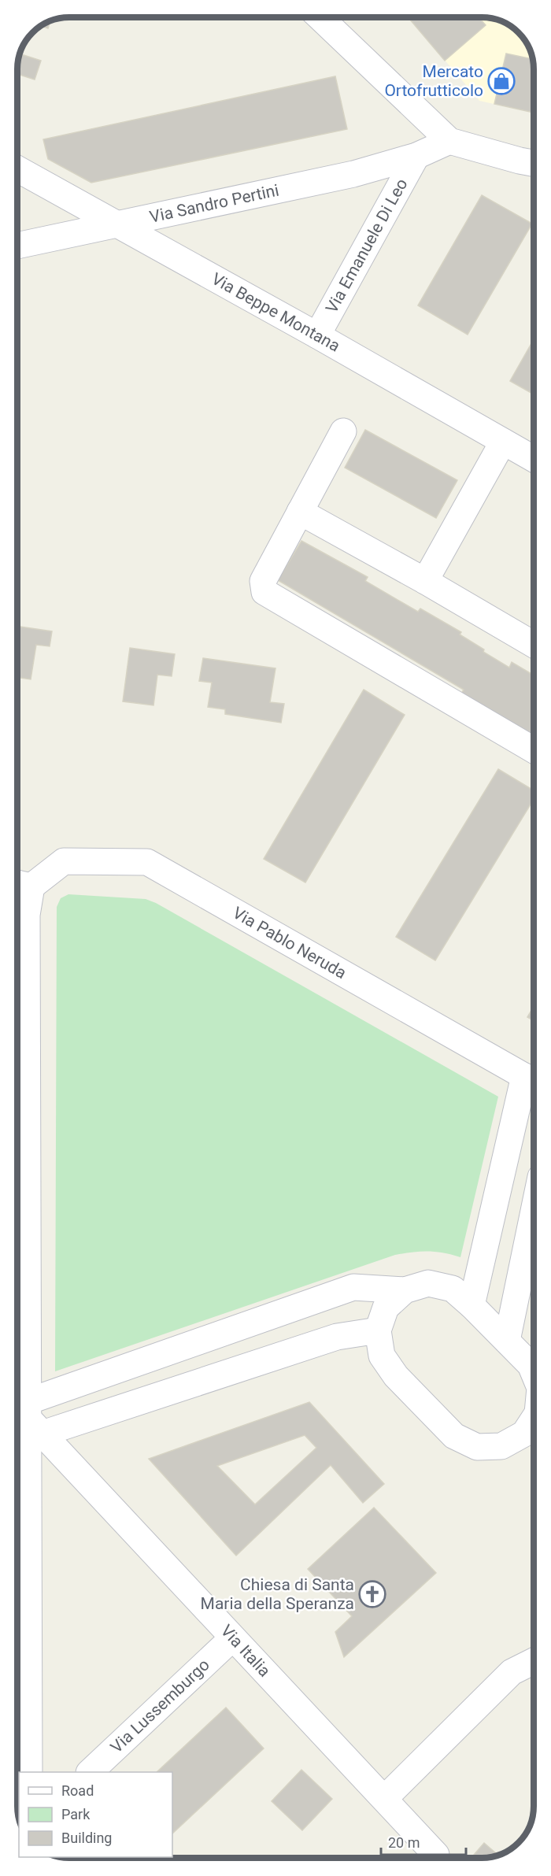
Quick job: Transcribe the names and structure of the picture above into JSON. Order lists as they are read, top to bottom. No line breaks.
{"streets":{"street":["Via Sandro Pertini","Via Emanuele Di Leo","Via Beppe Montana","Via Pablo Neruda","Via Italia","Via Lussemburgo"]},"crossings":[["Via Sandro Pertini","Via Emanuele Di Leo"],["Via Sandro Pertini","Via Beppe Montana"],["Via Emanuele Di Leo","Via Beppe Montana"],["Via Italia","Via Lussemburgo"]],"places":{"shop":["Mercato Ortofrutticolo"],"church":["Chiesa di Santa Maria della Speranza"]},"legend":["Road","Park","Building"],"scale_bar":"20 m"}
